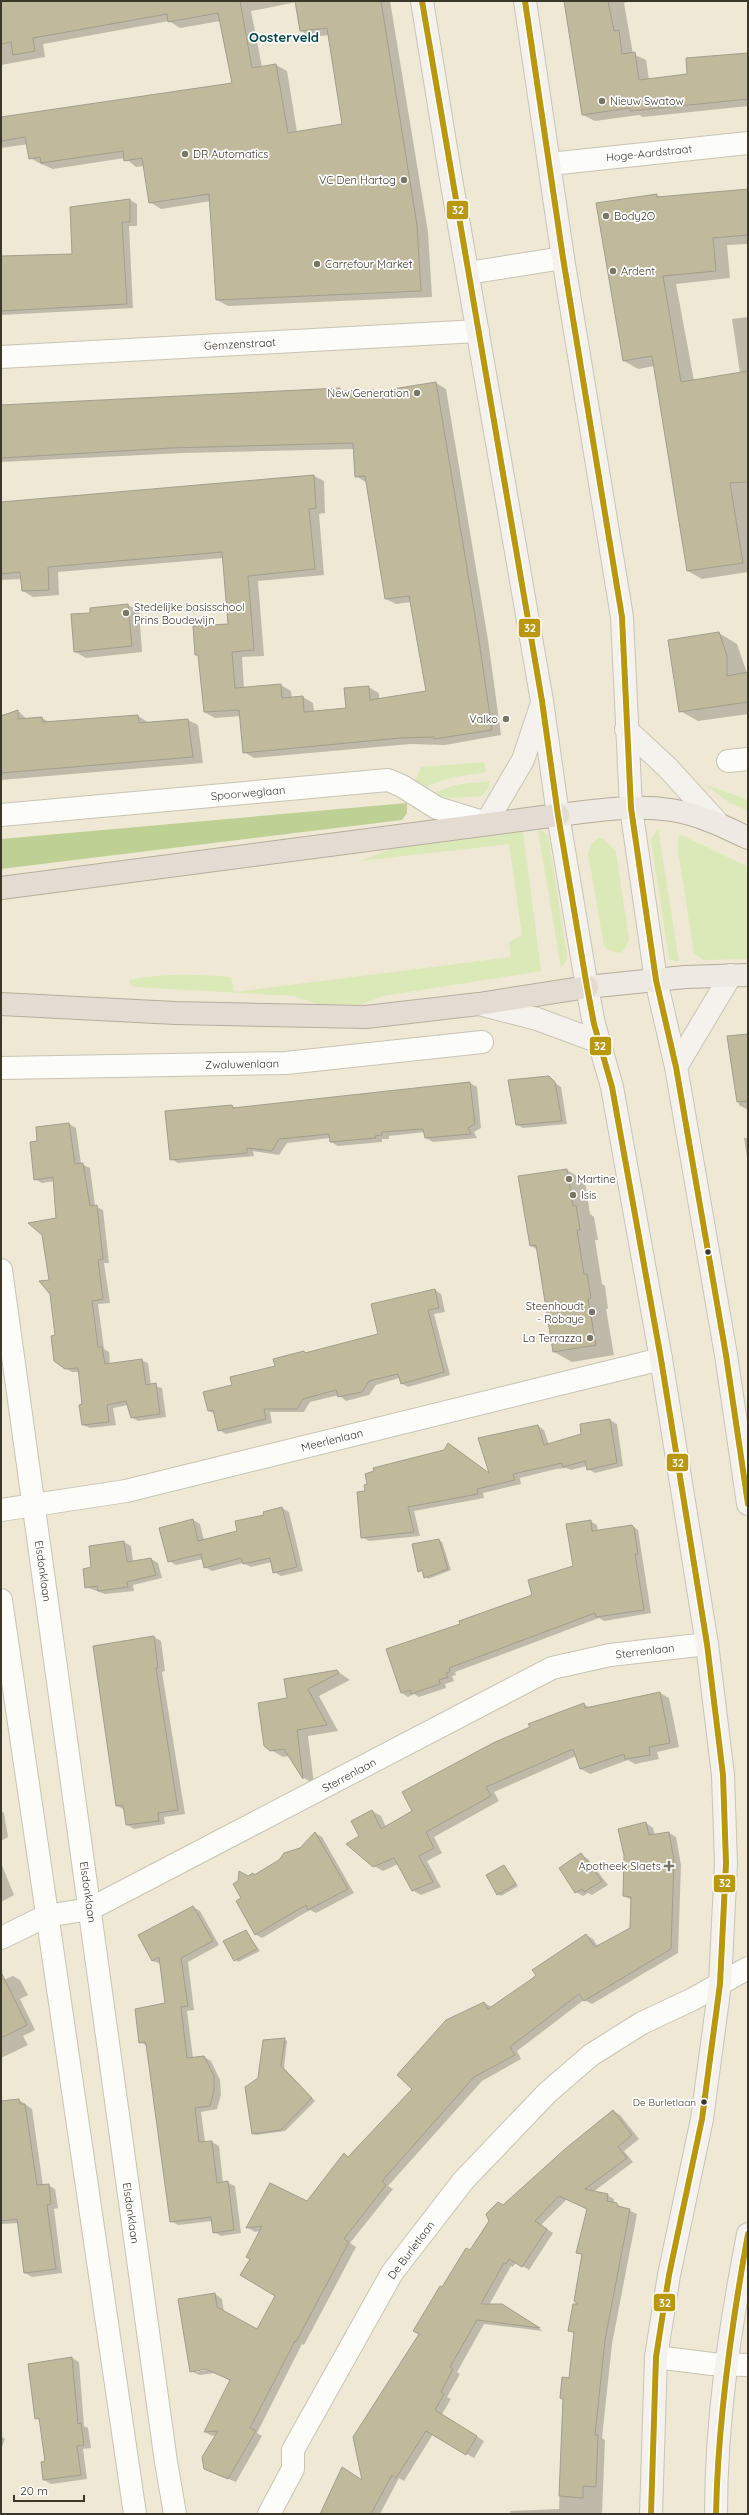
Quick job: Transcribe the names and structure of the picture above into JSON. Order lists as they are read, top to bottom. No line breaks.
{"streets":{"street":["Hoge-Aardstraat","Gemzenstraat","Spoorweglaan","Zwaluwenlaan","Meerlenlaan","Elsdonklaan","Sterrenlaan","De Burletlaan"]},"crossings":[["Meerlenlaan","Elsdonklaan"],["Elsdonklaan","Sterrenlaan"]],"districts":["Oosterveld"],"places":{"other":["Nieuw Swatow","DR Automatics","VC Den Hartog","Body2O","Carrefour Market","Ardent","New Generation","Stedelijke basisschool Prins Boudewijn","Valko","Martine","Isis","Steenhoudt - Robaye","La Terrazza","De Burletlaan"],"health":["Apotheek Slaets"]},"lines":["transit line 32"],"scale_bar":"20 m"}
